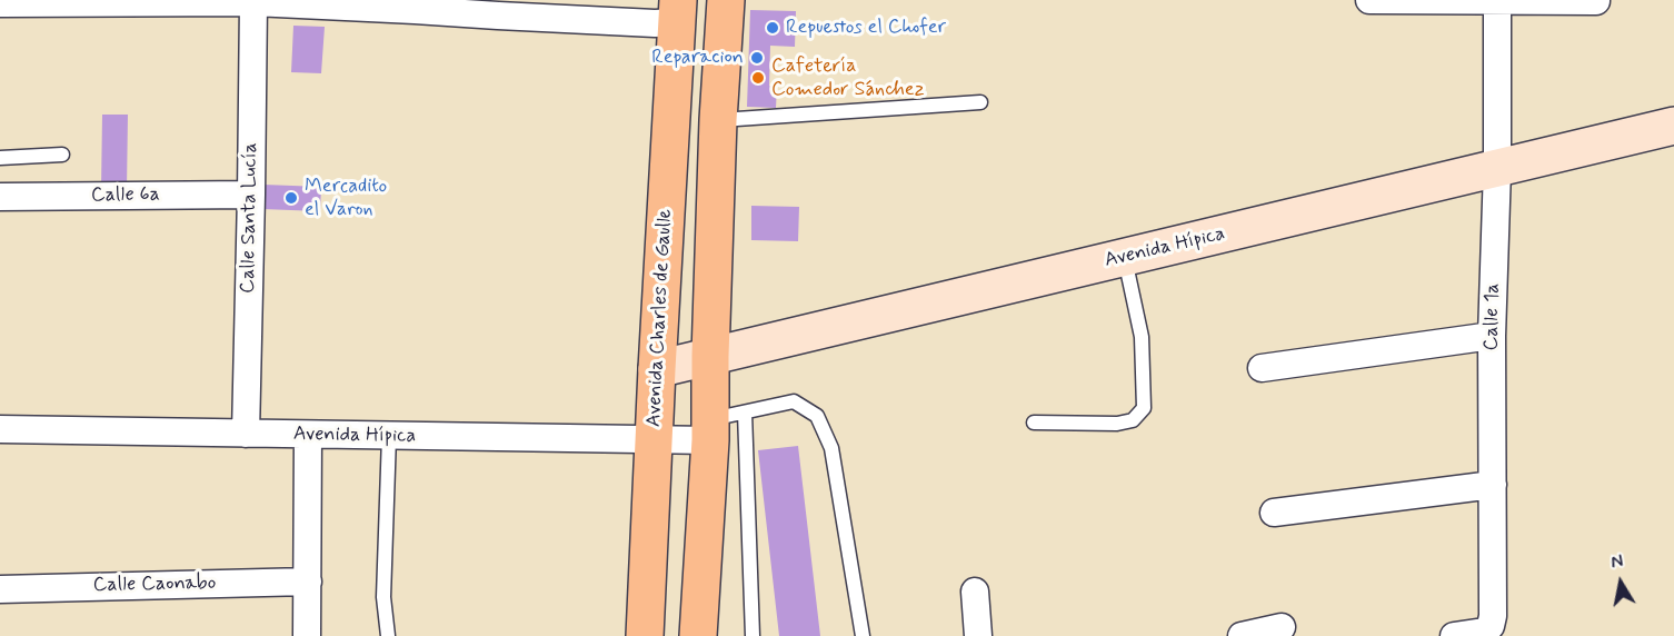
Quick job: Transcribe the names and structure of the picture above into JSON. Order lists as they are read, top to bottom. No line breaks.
{"streets":{"main road":["Avenida Charles de Gaulle"],"street":["Calle 6a","Calle Santa Lucía","Avenida Hípica","Calle 1a","Calle Caonabo"]},"crossings":[["Calle 6a","Calle Santa Lucía"],["Calle Santa Lucía","Avenida Hípica"],["Avenida Hípica","Calle 1a"],["Avenida Hípica","Avenida Charles de Gaulle"]],"places":["Repuestos el Chofer","Reparacion","Cafetería Comedor Sánchez","Mercadito el Varon"],"north":"top"}
